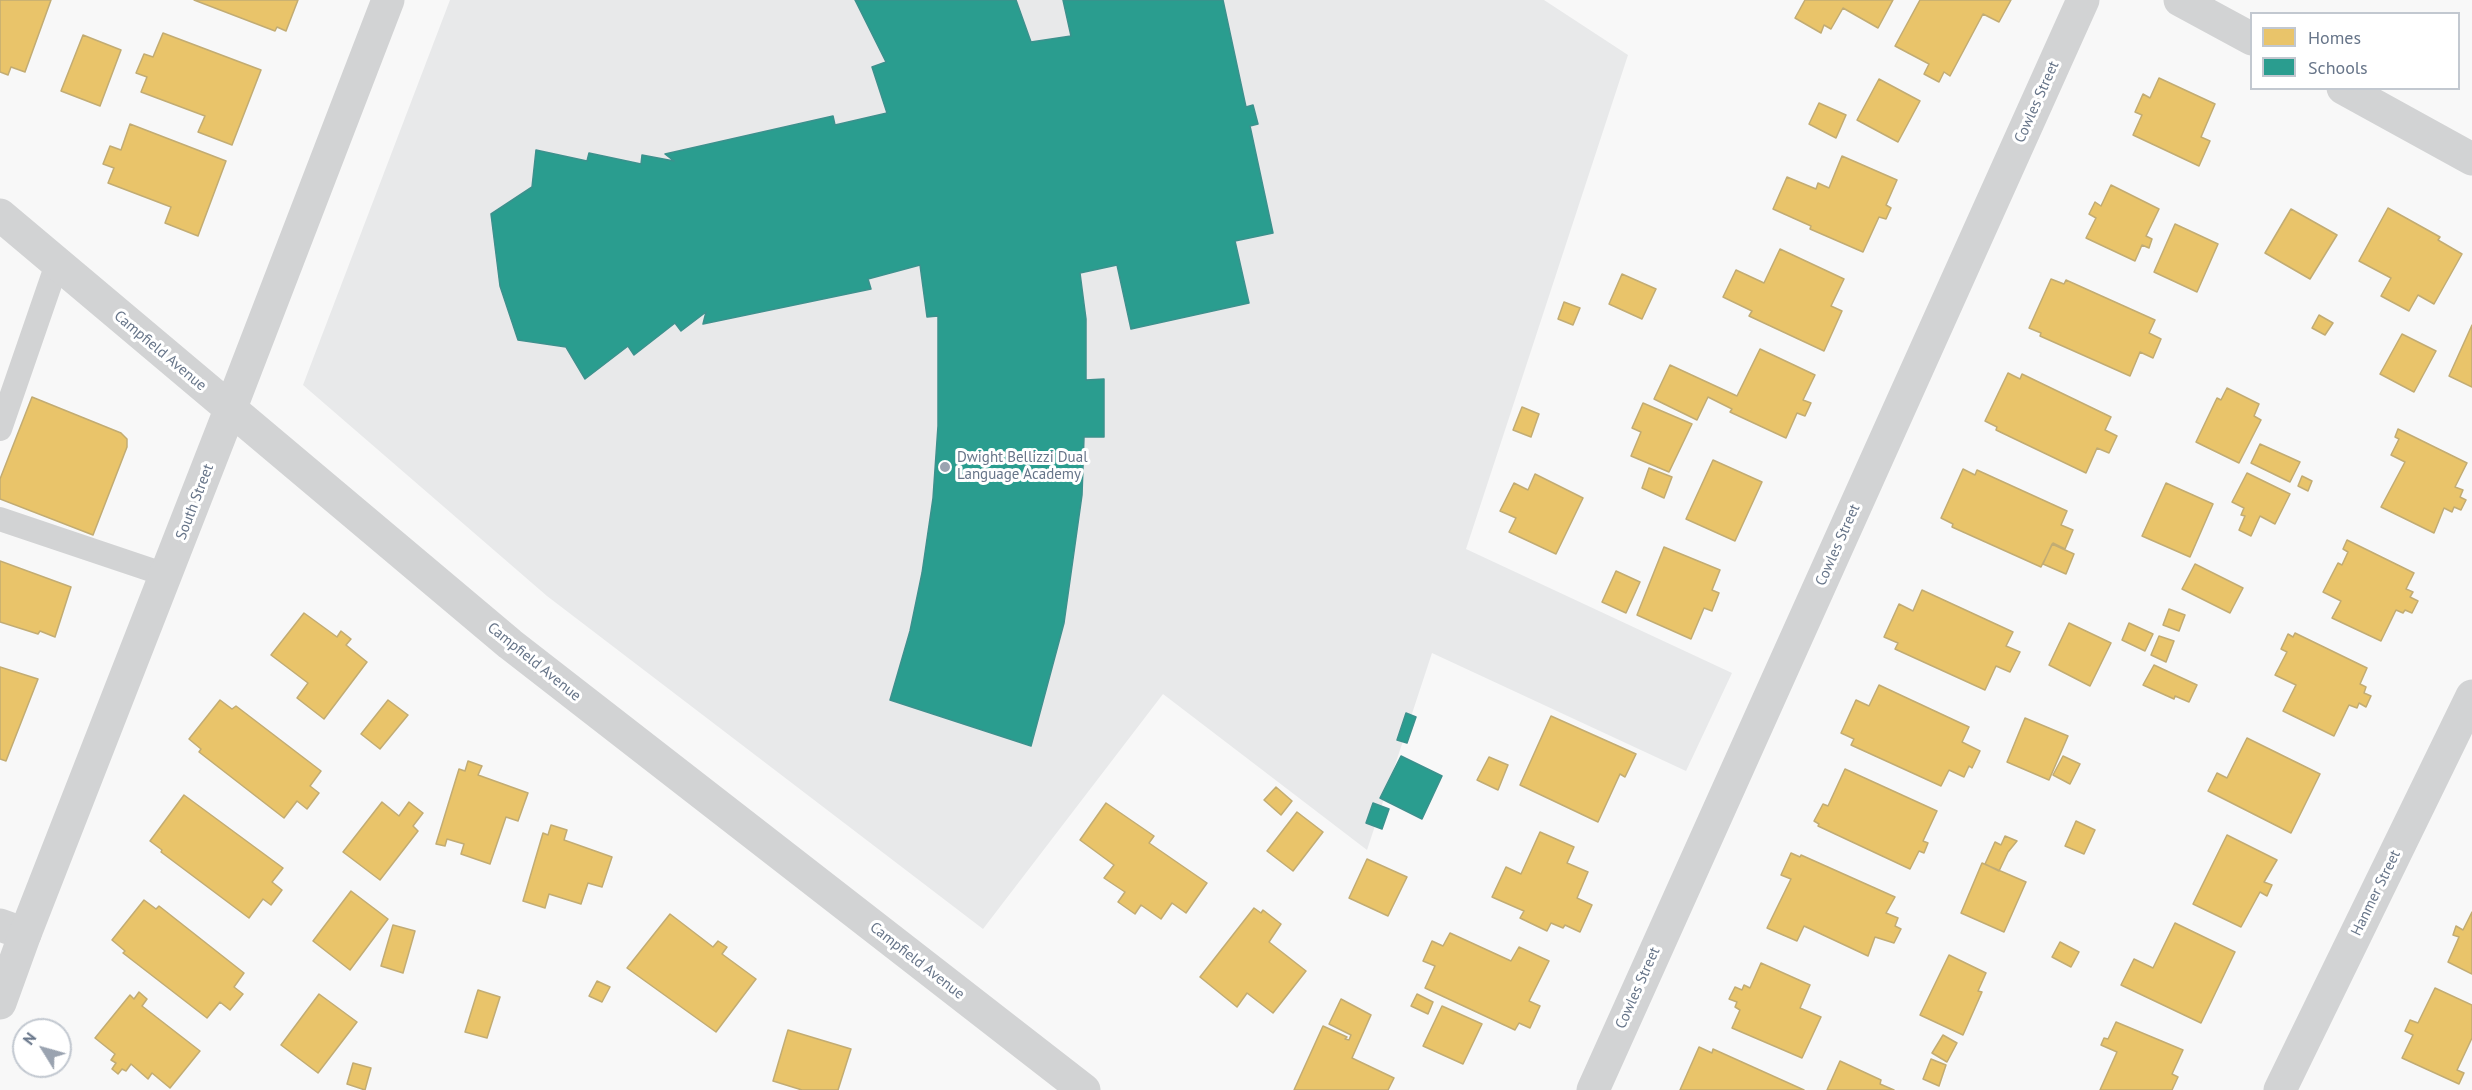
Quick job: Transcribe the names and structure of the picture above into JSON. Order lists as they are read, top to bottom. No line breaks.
{"streets":{"street":["Cowles Street","Campfield Avenue","South Street","Hanmer Street"]},"crossings":[["Campfield Avenue","South Street"]],"places":["Dwight Bellizzi Dual Language Academy"],"legend":["Homes","Schools"],"north":"top left"}
